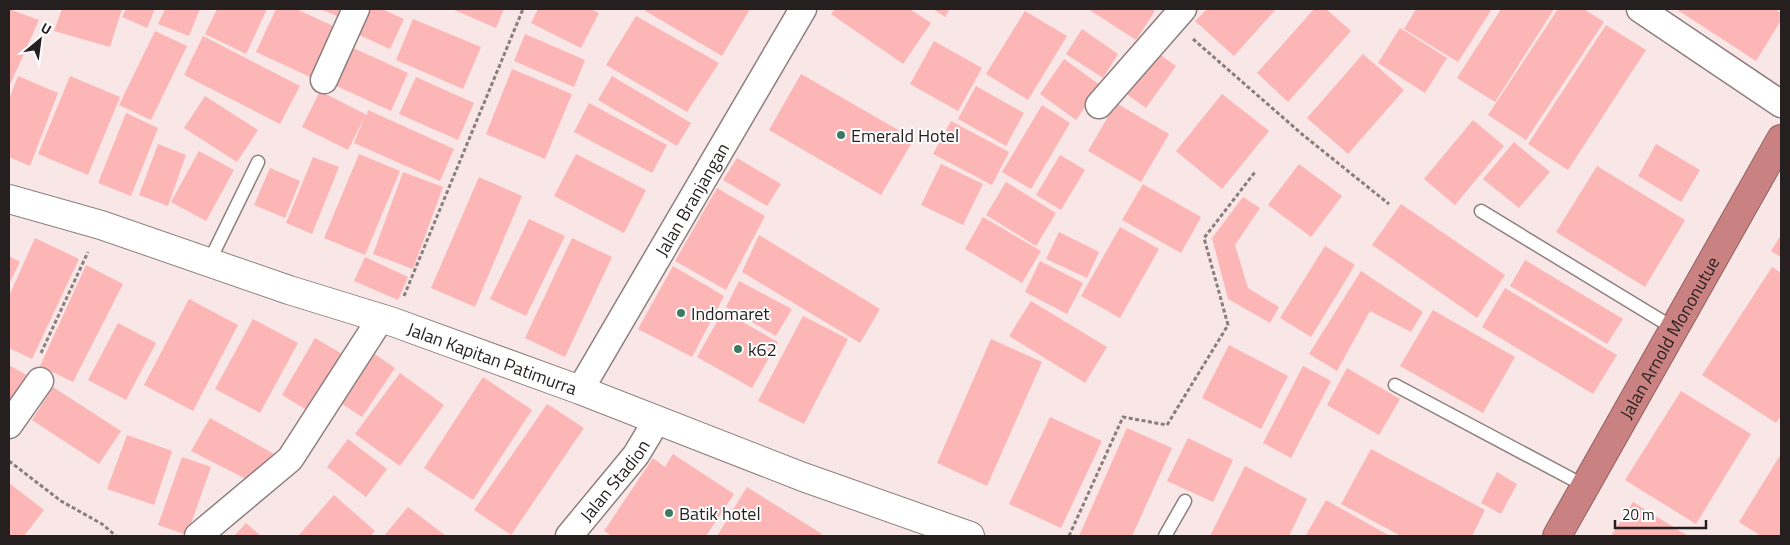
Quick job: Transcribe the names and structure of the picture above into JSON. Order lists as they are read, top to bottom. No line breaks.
{"streets":{"highway":["Jalan Arnold Mononutue"],"street":["Jalan Branjangan","Jalan Kapitan Patimurra","Jalan Stadion"]},"crossings":[["Jalan Branjangan","Jalan Kapitan Patimurra"],["Jalan Kapitan Patimurra","Jalan Stadion"]],"places":["Emerald Hotel","Indomaret","k62","Batik hotel"],"scale_bar":"20 m","north":"top right"}
